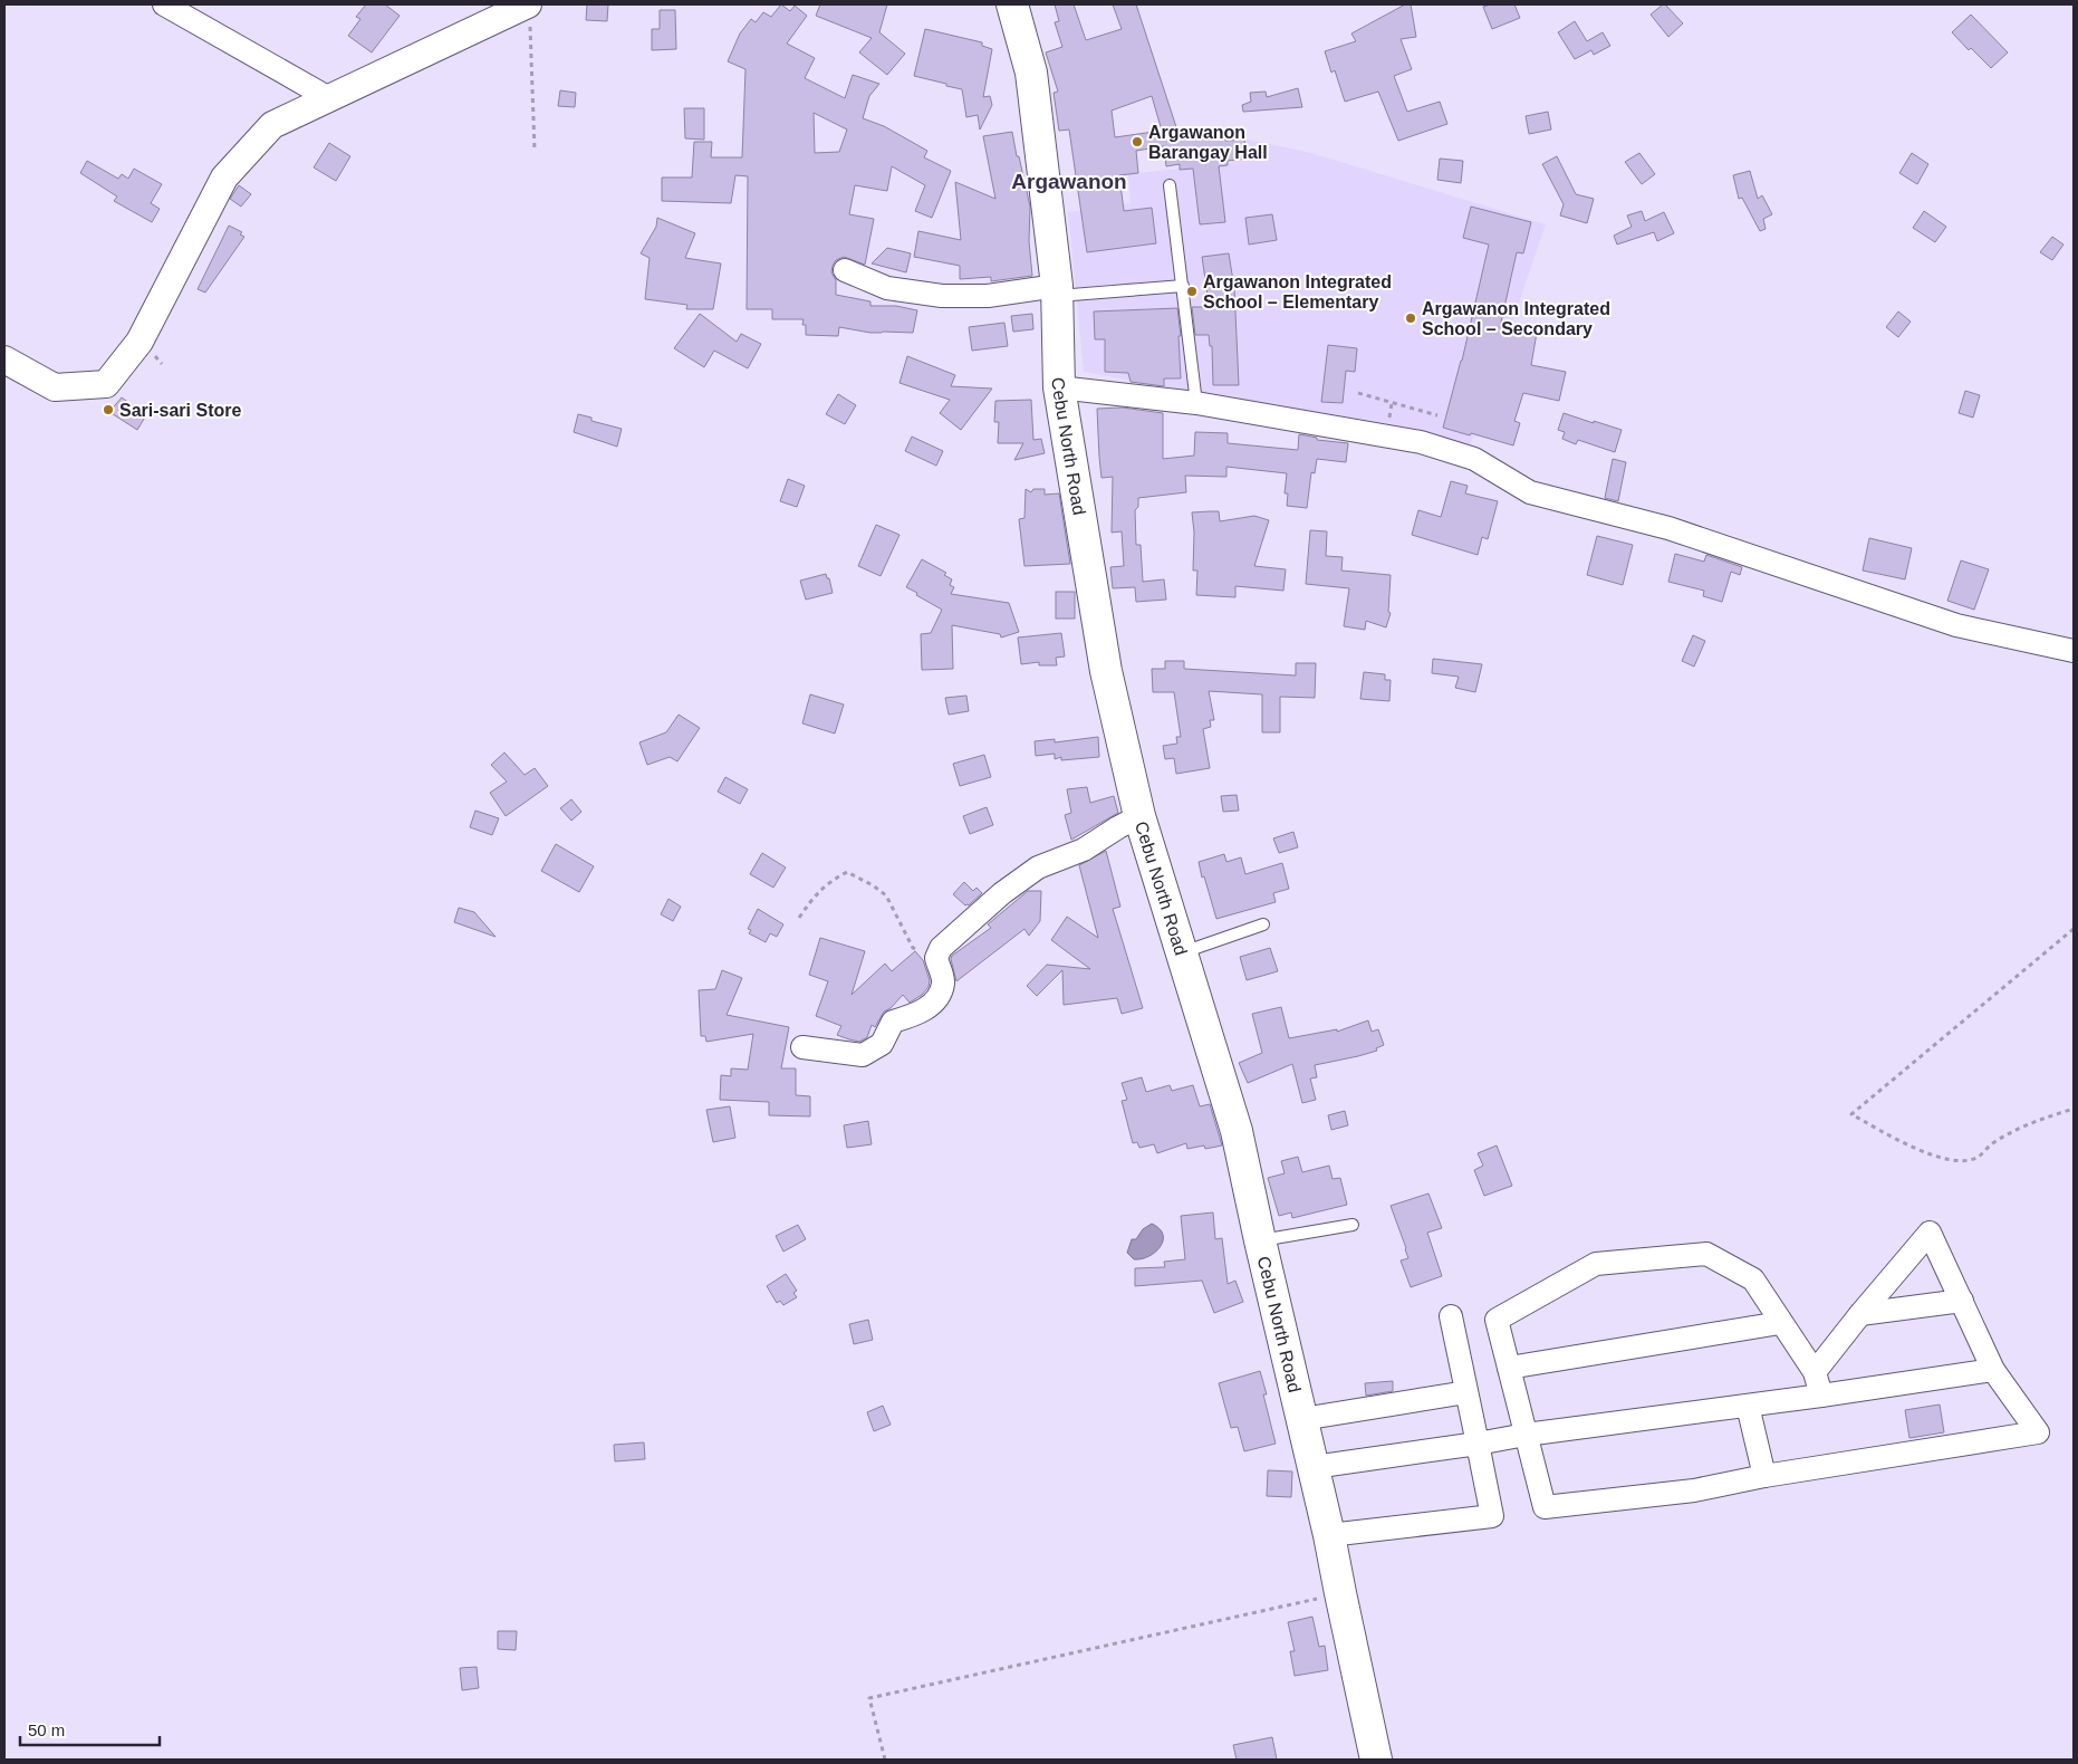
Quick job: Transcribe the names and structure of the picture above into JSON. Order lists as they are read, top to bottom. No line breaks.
{"streets":{"highway":["Cebu North Road"]},"districts":["Argawanon"],"places":["Argawanon Barangay Hall","Argawanon Integrated School – Elementary","Argawanon Integrated School – Secondary","Sari-sari Store"],"scale_bar":"50 m"}
